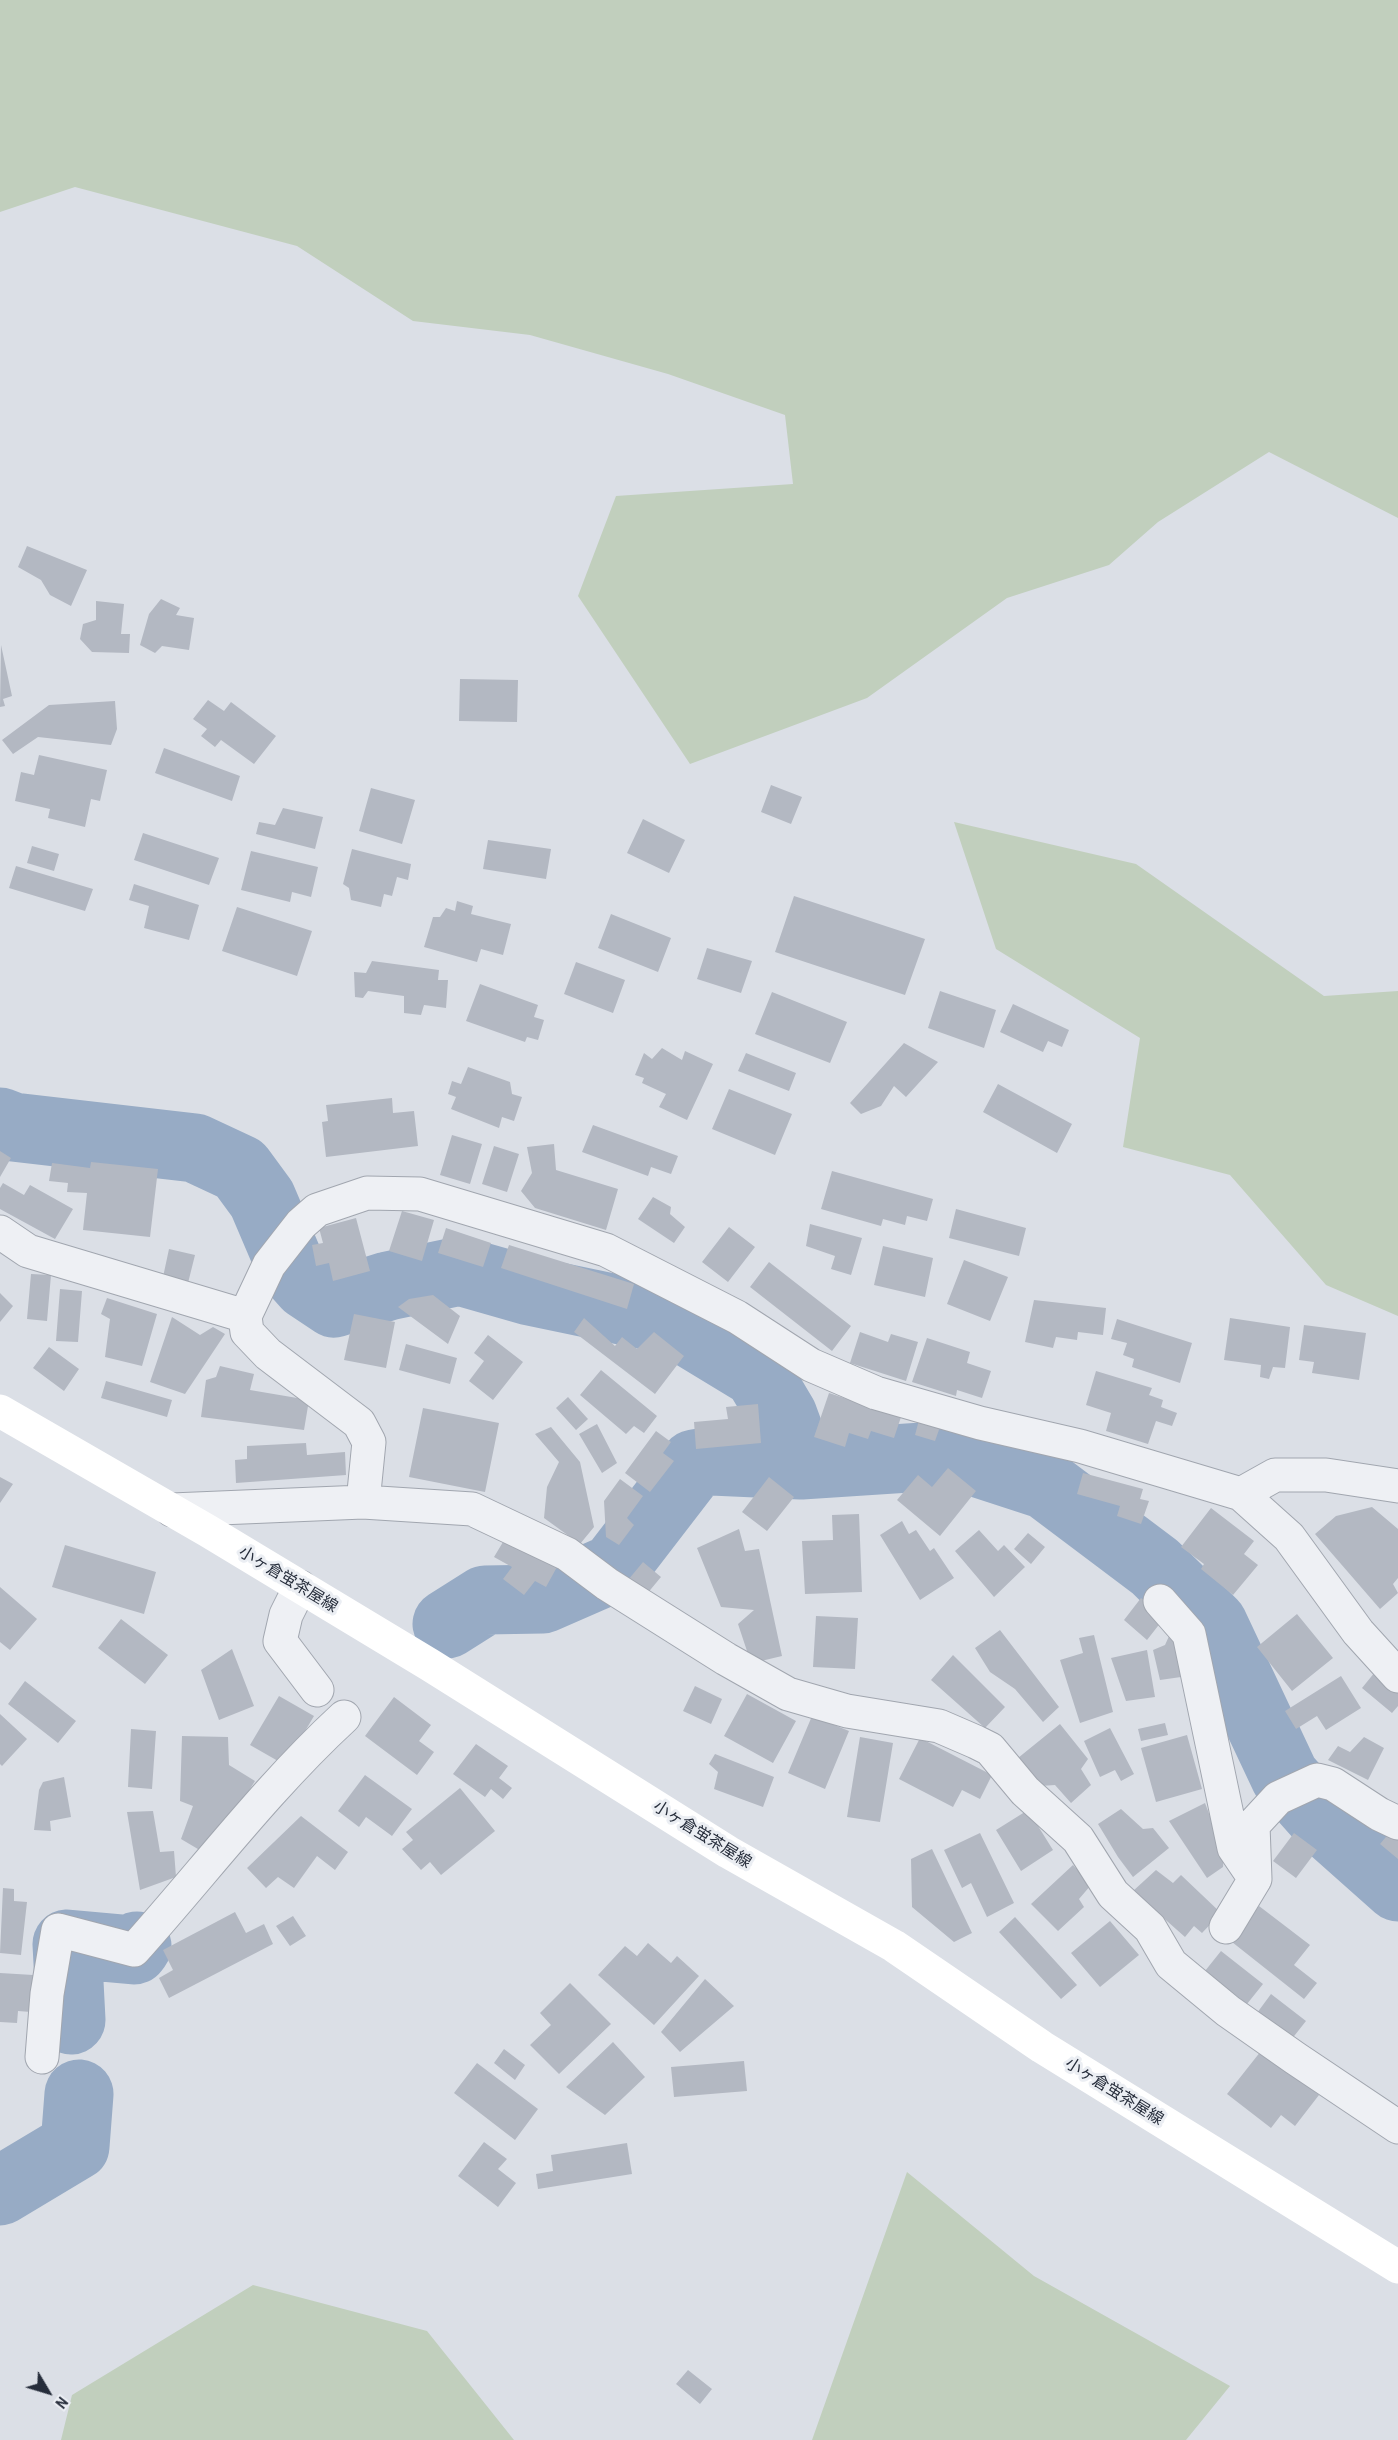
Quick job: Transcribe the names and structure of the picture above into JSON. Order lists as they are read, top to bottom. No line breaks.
{"streets":{"street":["小ヶ倉蛍茶屋線"]},"north":"bottom right"}
